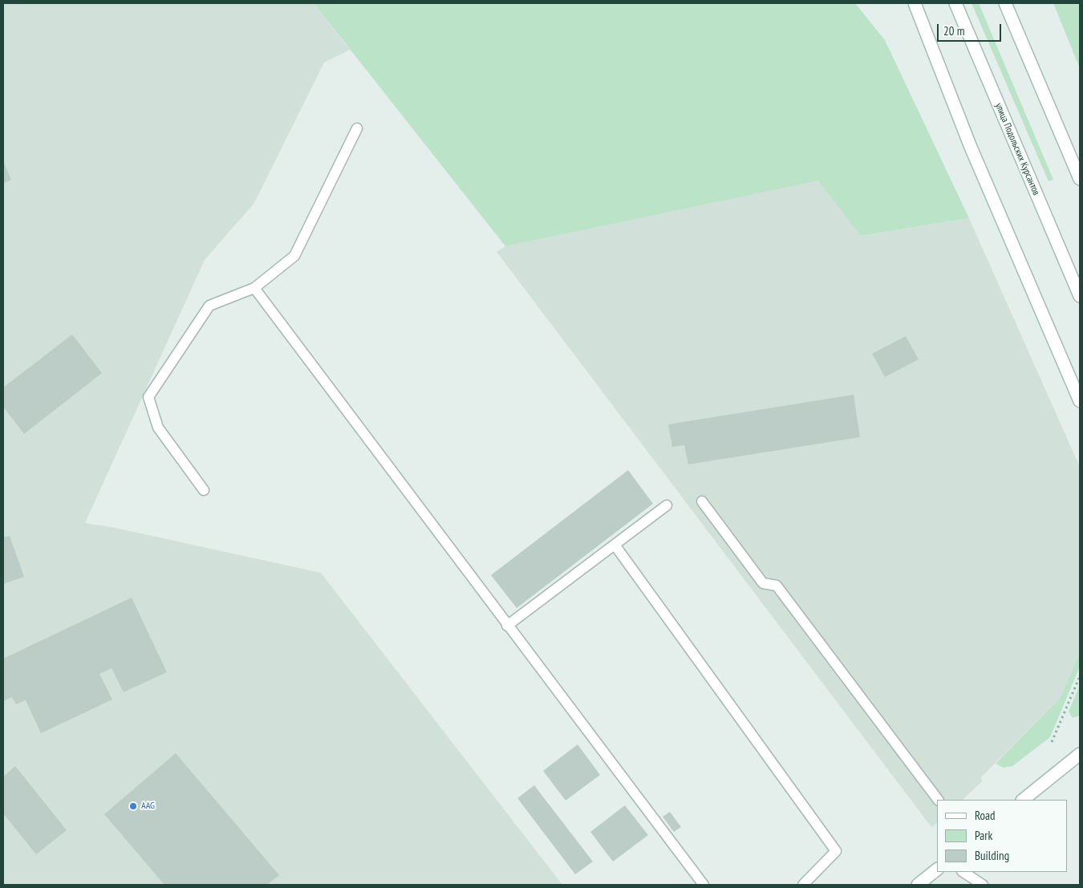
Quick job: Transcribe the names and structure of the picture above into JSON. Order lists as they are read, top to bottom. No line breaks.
{"streets":{"main road":["улица Подольских Курсантов"]},"places":["AAG"],"legend":["Road","Park","Building"],"scale_bar":"20 m"}
